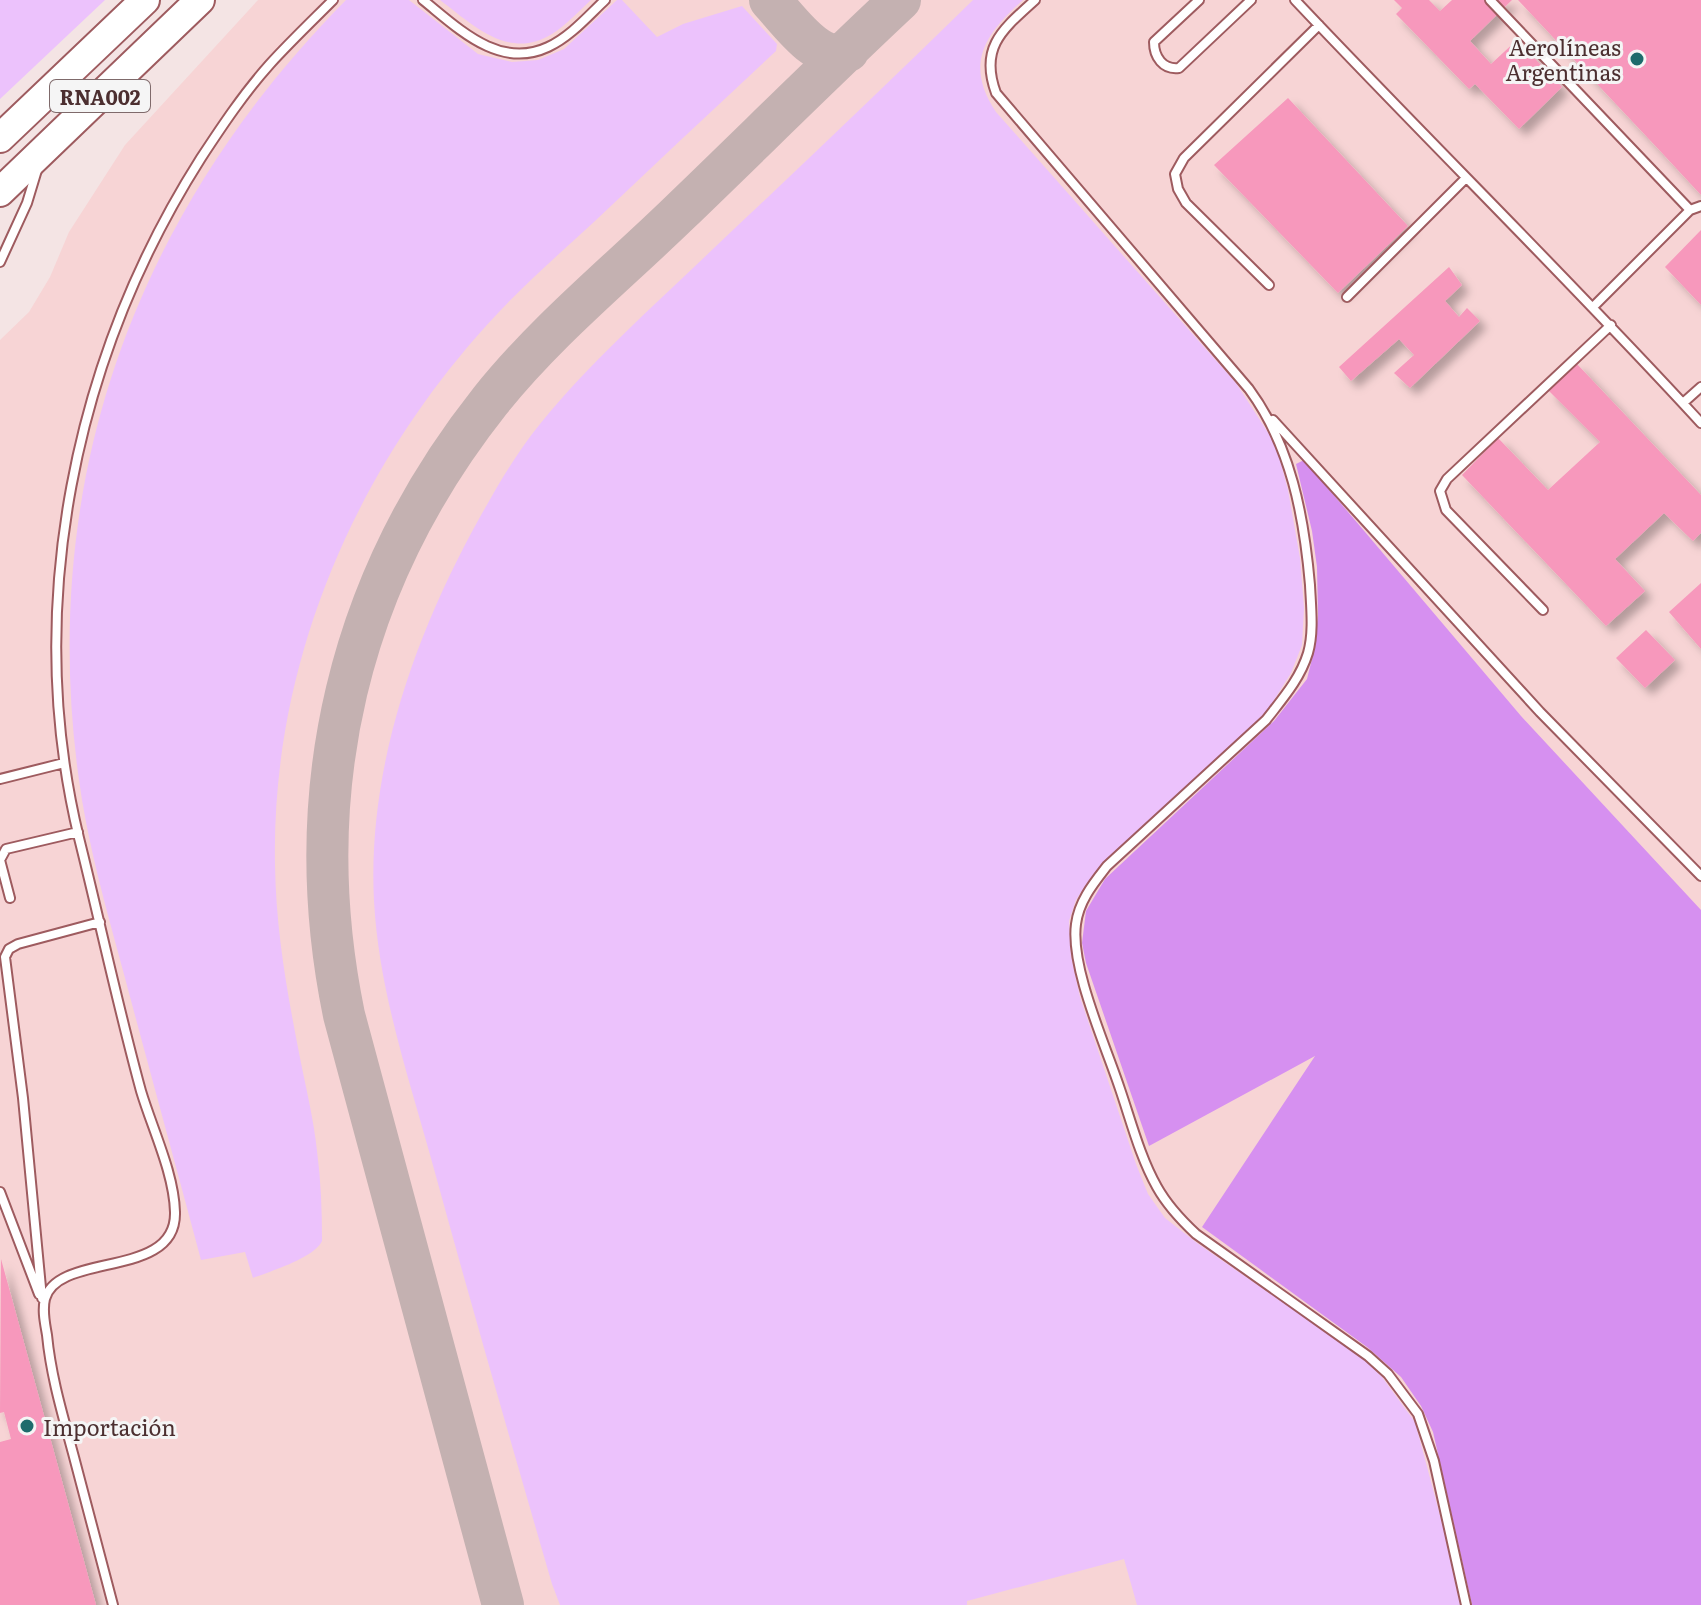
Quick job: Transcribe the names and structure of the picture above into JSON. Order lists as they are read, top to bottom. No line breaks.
{"streets":{"highway":["RNA002"]},"places":["Aerolíneas Argentinas","Importación"]}
